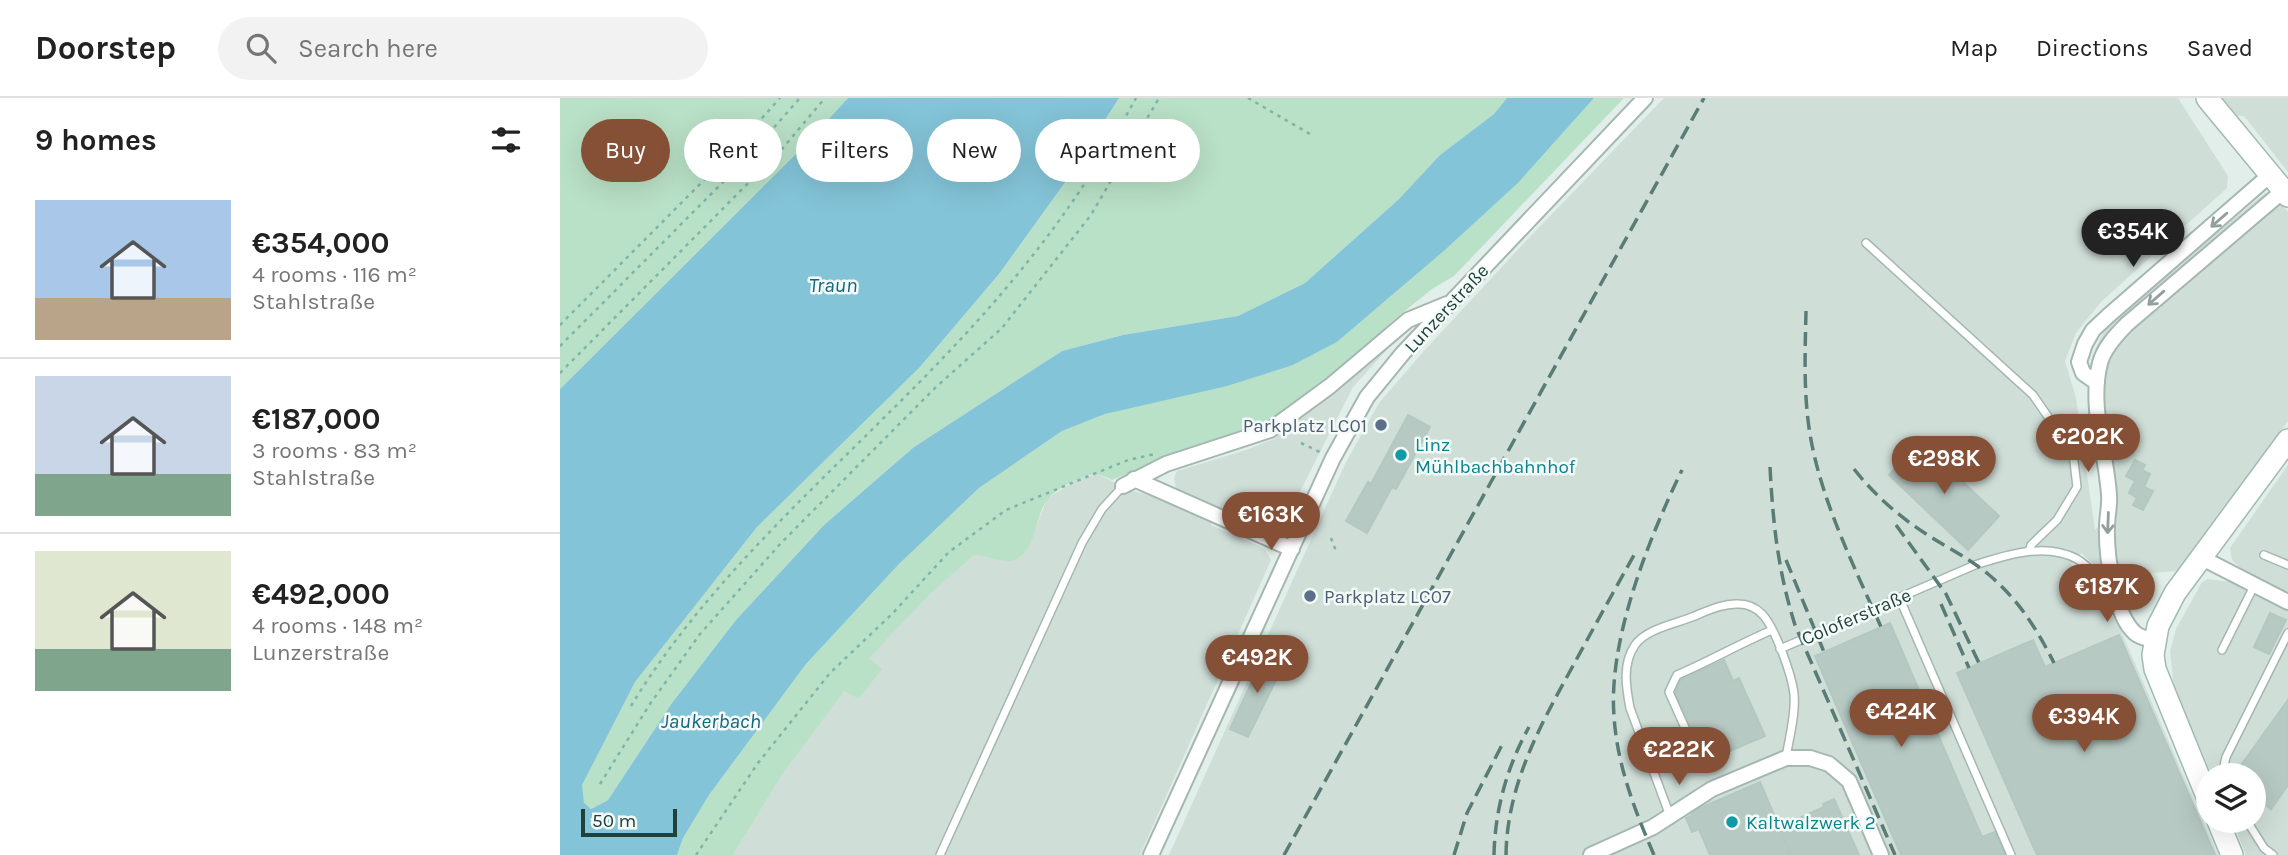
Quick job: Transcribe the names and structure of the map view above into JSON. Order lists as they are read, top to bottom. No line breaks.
{"streets":{"street":["Lunzerstraße"],"lane":["Coloferstraße"]},"water":["Traun","Jaukerbach"],"places":["Parkplatz LC01","Linz Mühlbachbahnhof","Parkplatz LC07","Kaltwalzwerk 2"],"scale_bar":"50 m","page":{"header":"Doorstep","search":"Search here","nav":["Map","Directions","Saved"],"heading":"9 homes","chip":["Buy","Rent","Filters","New","Apartment"],"list":[{"name":"€354,000","note":"4 rooms · 116 m² · Stahlstraße"},{"name":"€187,000","note":"3 rooms · 83 m² · Stahlstraße"},{"name":"€492,000","note":"4 rooms · 148 m² · Lunzerstraße"}],"price":["€354K","€202K","€298K","€163K","€187K","€492K","€424K","€394K","€222K"],"scale":"50 m"}}
